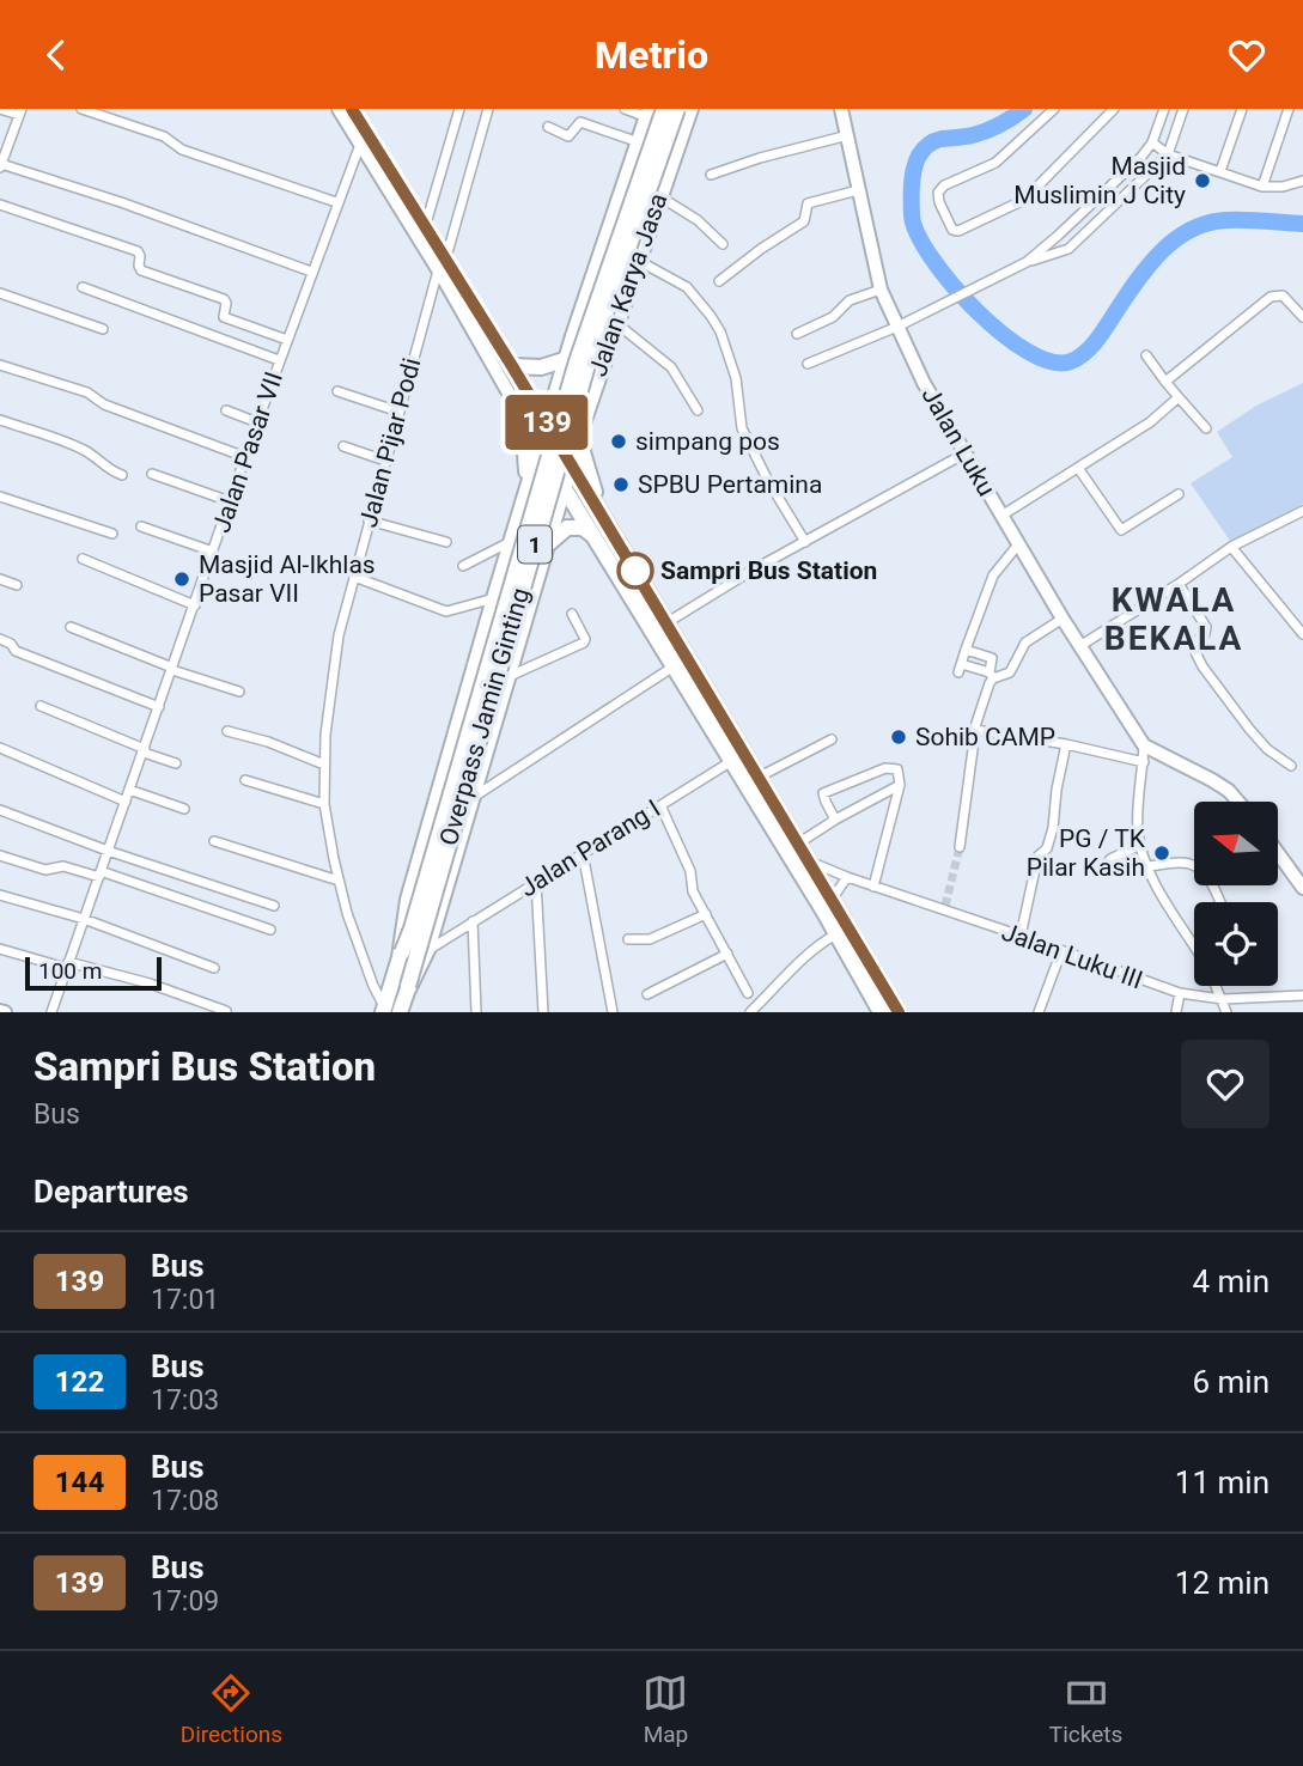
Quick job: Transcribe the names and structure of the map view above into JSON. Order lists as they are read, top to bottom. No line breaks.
{"streets":{"highway":["Jalan Karya Jasa","1","Overpass Jamin Ginting"],"main road":["Jalan Luku"],"street":["Jalan Pijar Podi","Jalan Pasar VII","Jalan Parang I","Jalan Luku III"]},"crossings":[["Jalan Karya Jasa","1"],["Jalan Pijar Podi","1"],["1","Overpass Jamin Ginting"],["1","Jalan Parang I"]],"districts":["KWALA BEKALA"],"places":["Masjid Muslimin J City","simpang pos","SPBU Pertamina","Sampri Bus Station","Masjid Al-Ikhlas Pasar VII","Sohib CAMP","PG / TK Pilar Kasih"],"lines":["bus line 139"],"scale_bar":"100 m","north":"left","page":{"header":"Metrio","on_map":"139","scale":"100 m","heading":[["Sampri Bus Station","Bus"],"Departures"],"list":[{"mark":"139","name":"Bus","note":"17:01","value":"4 min"},{"mark":"122","name":"Bus","note":"17:03","value":"6 min"},{"mark":"144","name":"Bus","note":"17:08","value":"11 min"},{"mark":"139","name":"Bus","note":"17:09","value":"12 min"}],"tabs":["Directions","Map","Tickets"]}}
